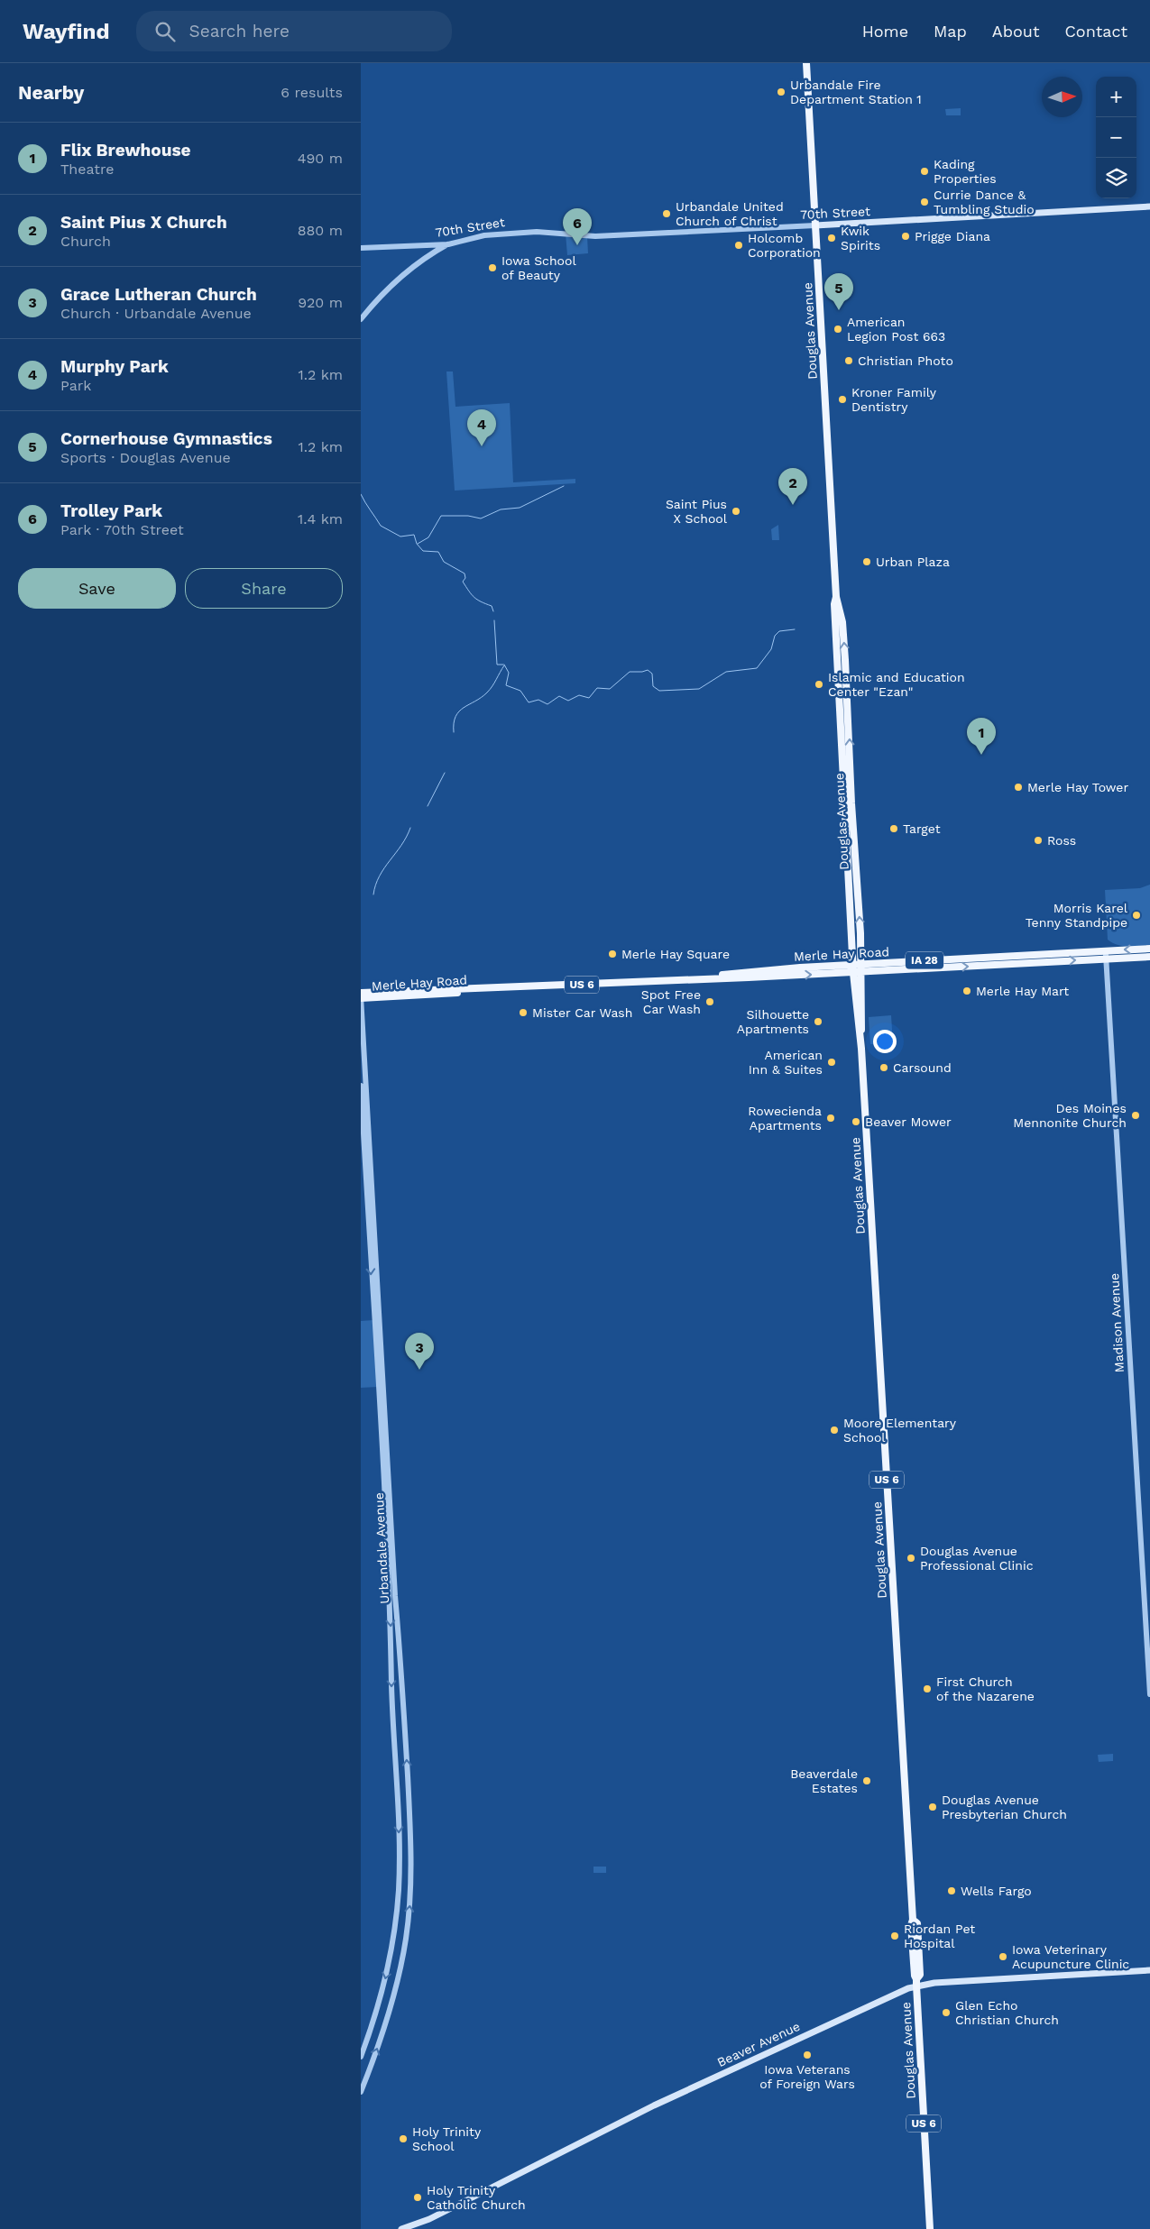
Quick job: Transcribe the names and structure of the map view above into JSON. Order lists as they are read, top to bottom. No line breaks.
{"streets":{"main road":["70th Street","Douglas Avenue","Merle Hay Road","IA 28","US 6","Beaver Avenue"],"street":["Madison Avenue","Urbandale Avenue"]},"crossings":[["70th Street","Douglas Avenue"],["Douglas Avenue","Merle Hay Road"],["Douglas Avenue","Beaver Avenue"],["Merle Hay Road","Madison Avenue"],["Merle Hay Road","Urbandale Avenue"]],"places":["Urbandale Fire Department Station 1","Kading Properties","Currie Dance & Tumbling Studio","Urbandale United Church of Christ","Prigge Diana","Kwik Spirits","Holcomb Corporation","Iowa School of Beauty","American Legion Post 663","Christian Photo","Kroner Family Dentistry","Saint Pius X School","Urban Plaza","Islamic and Education Center \"Ezan\"","Merle Hay Tower","Target","Ross","Morris Karel Tenny Standpipe","Merle Hay Square","Merle Hay Mart","Spot Free Car Wash","Mister Car Wash","Silhouette Apartments","American Inn & Suites","Carsound","Des Moines Mennonite Church","Rowecienda Apartments","Beaver Mower","Moore Elementary School","Douglas Avenue Professional Clinic","First Church of the Nazarene","Beaverdale Estates","Douglas Avenue Presbyterian Church","Wells Fargo","Riordan Pet Hospital","Iowa Veterinary Acupuncture Clinic","Glen Echo Christian Church","Iowa Veterans of Foreign Wars","Holy Trinity School","Holy Trinity Catholic Church"],"north":"right","page":{"header":"Wayfind","search":"Search here","nav":["Home","Map","About","Contact"],"heading":["Nearby","6 results"],"map_buttons":["+","−"],"list":[{"mark":"1","name":"Flix Brewhouse","note":"Theatre","value":"490 m"},{"mark":"2","name":"Saint Pius X Church","note":"Church","value":"880 m"},{"mark":"3","name":"Grace Lutheran Church","note":"Church · Urbandale Avenue","value":"920 m"},{"mark":"4","name":"Murphy Park","note":"Park","value":"1.2 km"},{"mark":"5","name":"Cornerhouse Gymnastics","note":"Sports · Douglas Avenue","value":"1.2 km"},{"mark":"6","name":"Trolley Park","note":"Park · 70th Street","value":"1.4 km"}],"pins":["6","5","4","2","1","3"],"buttons":["Save","Share"]}}
